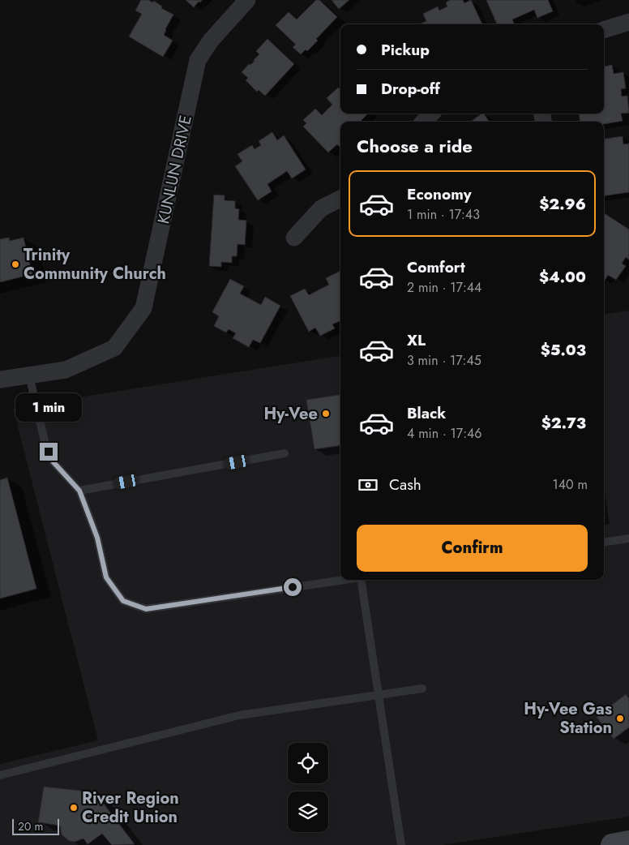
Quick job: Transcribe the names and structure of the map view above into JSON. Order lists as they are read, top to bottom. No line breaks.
{"streets":{"street":["KUNLUN DRIVE"]},"places":["Trinity Community Church","Hy-Vee","Hy-Vee Gas Station","River Region Credit Union"],"scale_bar":"20 m","page":{"banner":["Pickup","Drop-off"],"heading":"Choose a ride","list":[{"name":"Economy","note":"1 min · 17:43","value":"$2.96"},{"name":"Comfort","note":"2 min · 17:44","value":"$4.00"},{"name":"XL","note":"3 min · 17:45","value":"$5.03"},{"name":"Black","note":"4 min · 17:46","value":"$2.73"}],"bubble":"1 min","pay":["Cash","140 m"],"buttons":"Confirm","scale":"20 m"}}
